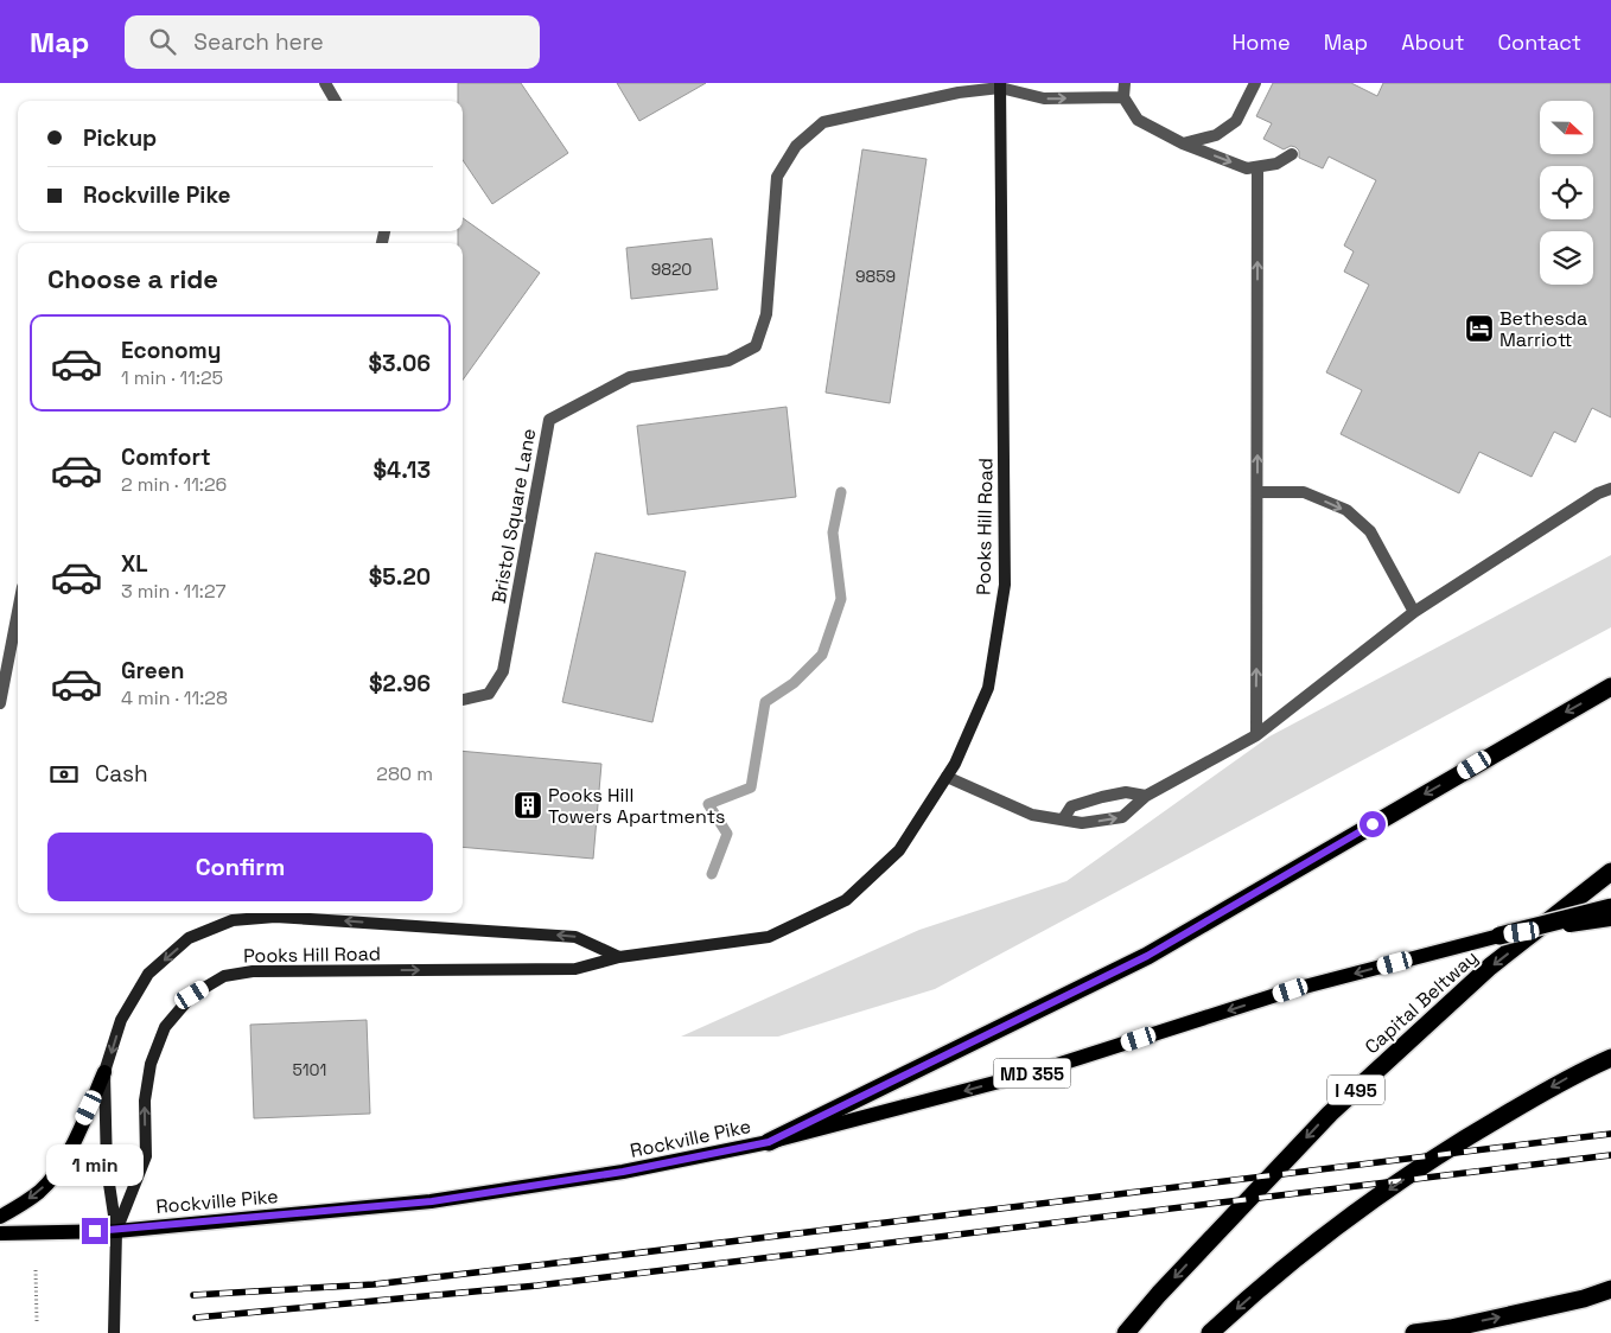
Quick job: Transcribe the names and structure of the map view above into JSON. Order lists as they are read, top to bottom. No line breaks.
{"streets":{"highway":["Capital Beltway","I 495"],"main road":["MD 355","Rockville Pike"],"street":["Bristol Square Lane","Pooks Hill Road"]},"crossings":[["Bristol Square Lane","Pooks Hill Road"],["Pooks Hill Road","Rockville Pike"]],"one_way":["Rockville Pike"],"places":{"hotel":["Bethesda Marriott"],"building":["Pooks Hill Towers Apartments"]},"house_numbers":["9820","9859","5101"],"north":"right","page":{"header":"Map","search":"Search here","nav":["Home","Map","About","Contact"],"banner":["Pickup","Rockville Pike"],"heading":"Choose a ride","list":[{"name":"Economy","note":"1 min · 11:25","value":"$3.06"},{"name":"Comfort","note":"2 min · 11:26","value":"$4.13"},{"name":"XL","note":"3 min · 11:27","value":"$5.20"},{"name":"Green","note":"4 min · 11:28","value":"$2.96"}],"pay":["Cash","280 m"],"buttons":"Confirm","bubble":"1 min"}}
